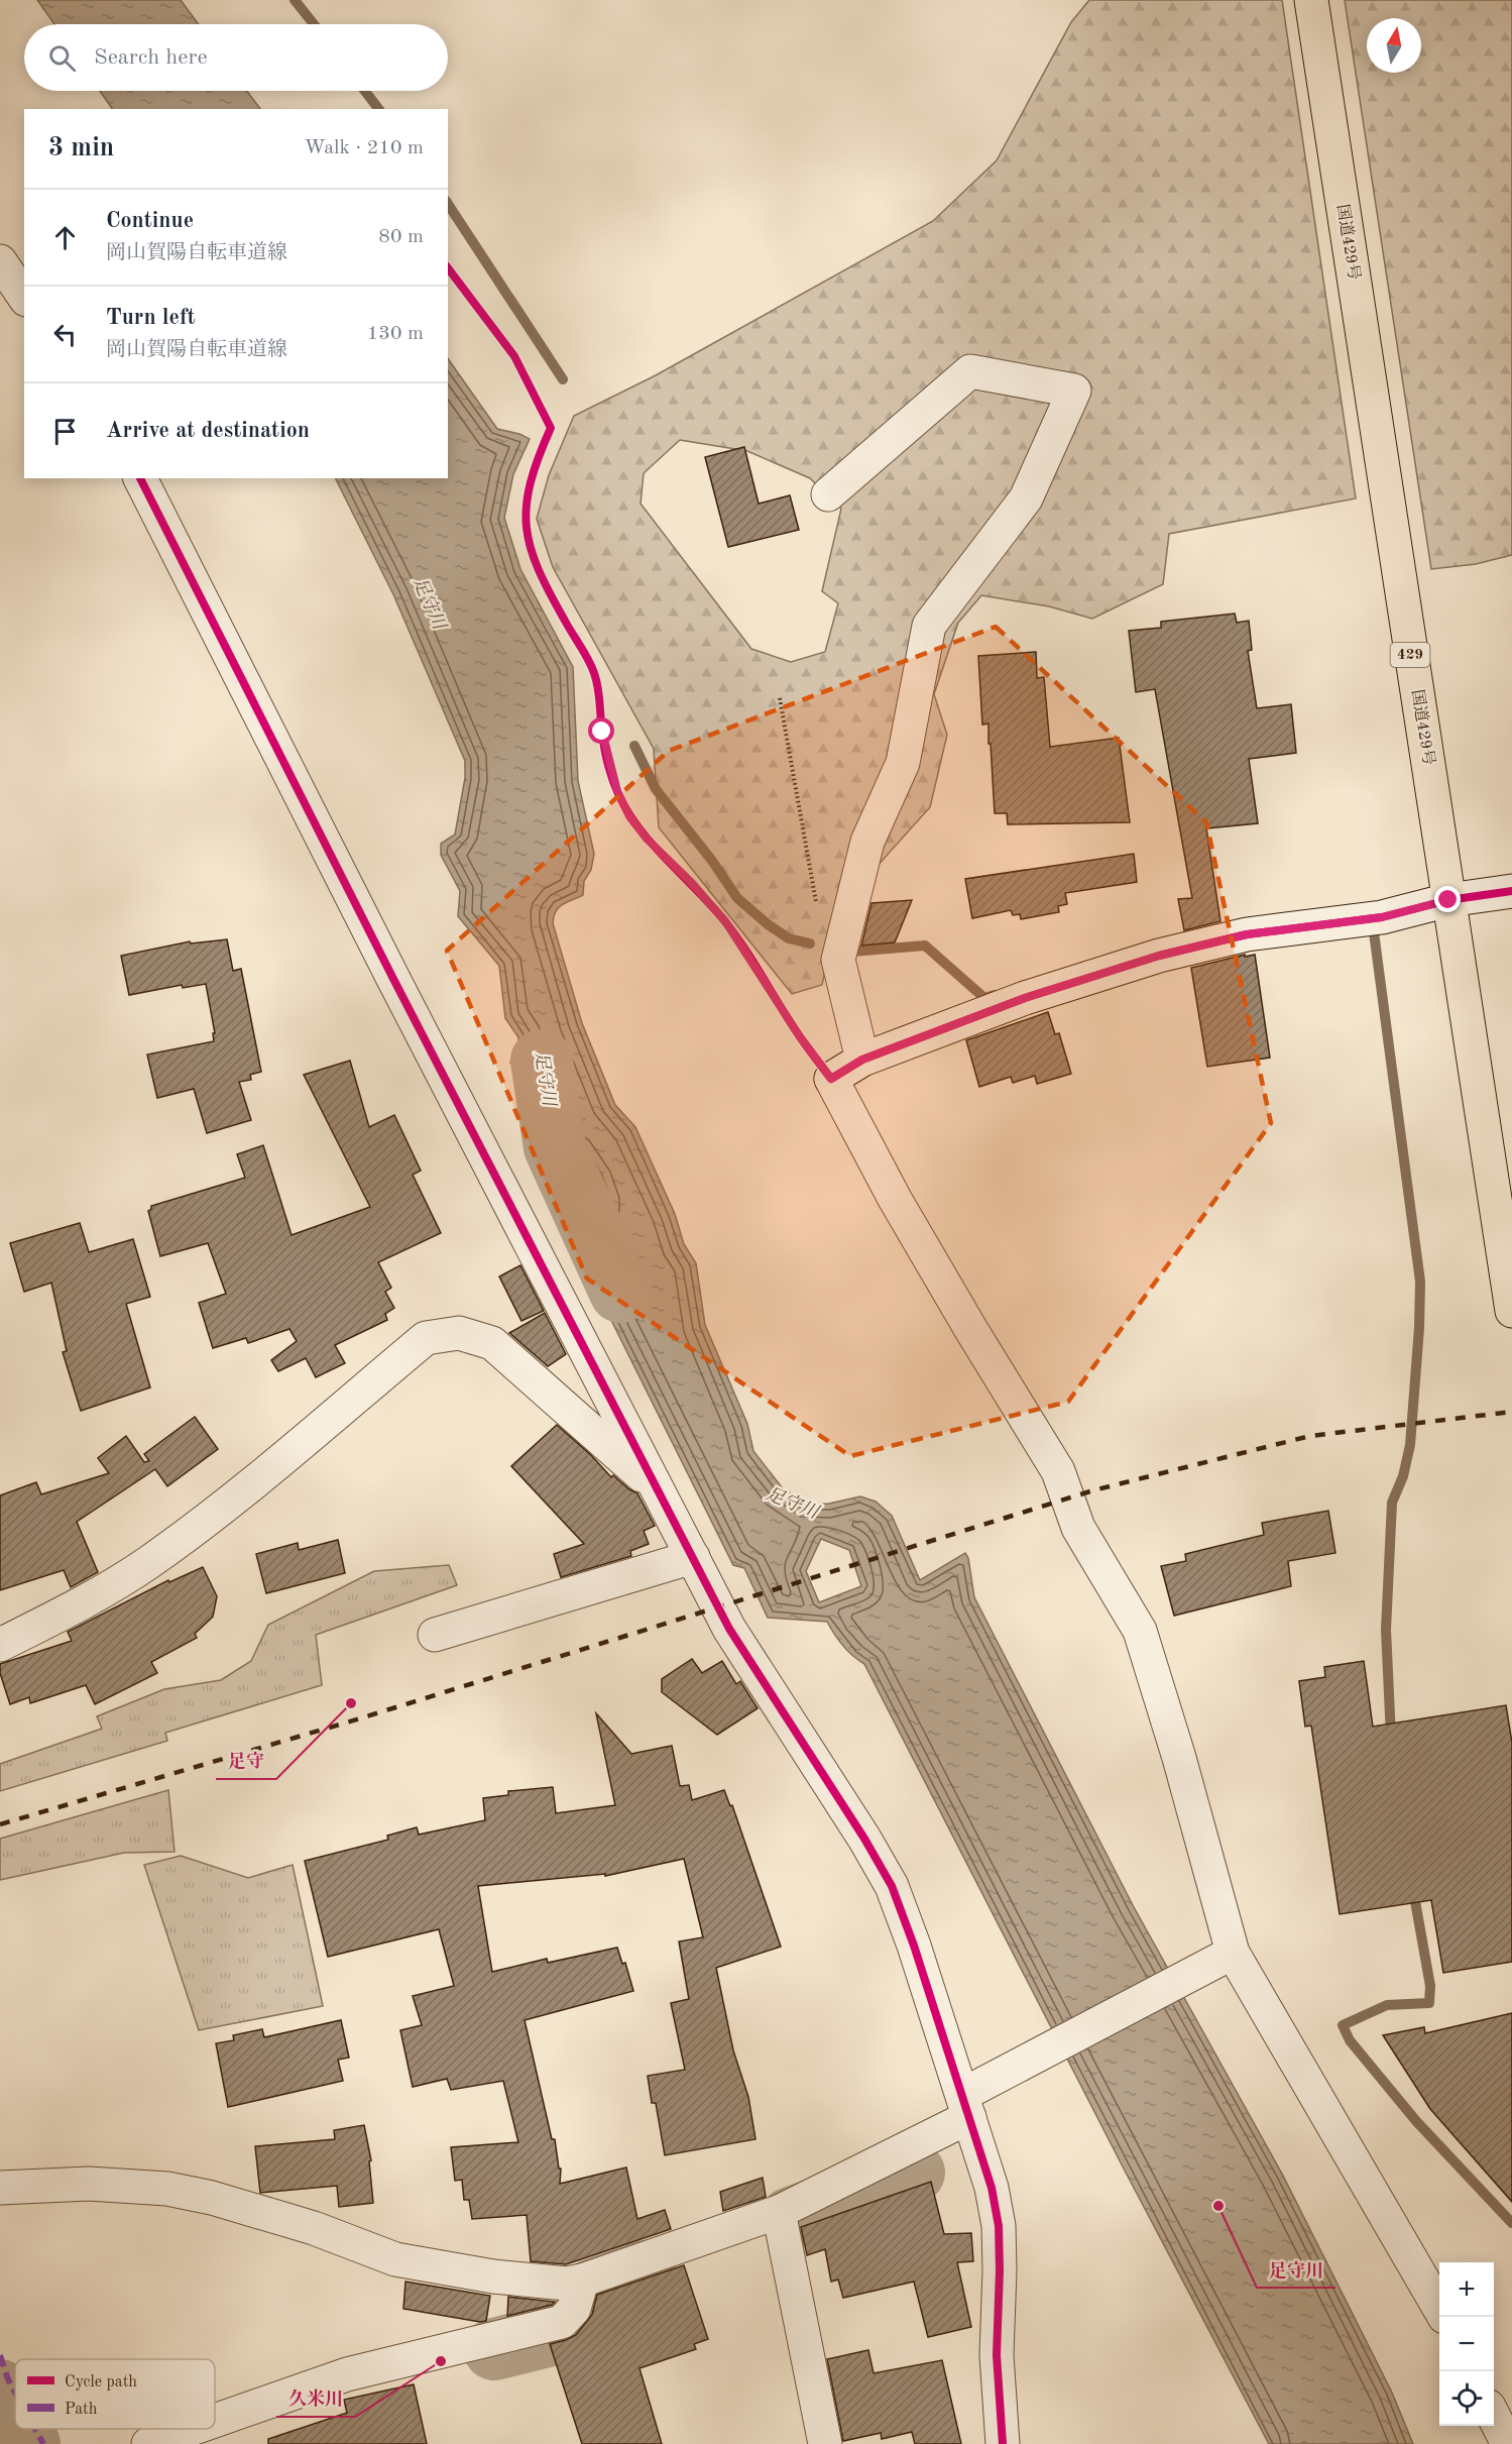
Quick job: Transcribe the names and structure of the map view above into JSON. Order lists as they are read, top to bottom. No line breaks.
{"streets":{"highway":["国道429号","429"]},"water":["足守川"],"places":["足守","足守川","久米川"],"legend":["Cycle path","Path"],"north":"top","page":{"search":"Search here","heading":["3 min","Walk · 210 m"],"list":[["Continue","岡山賀陽自転車道線","80 m"],["Turn left","岡山賀陽自転車道線","130 m"],"Arrive at destination"],"map_buttons":["+","−"]}}
